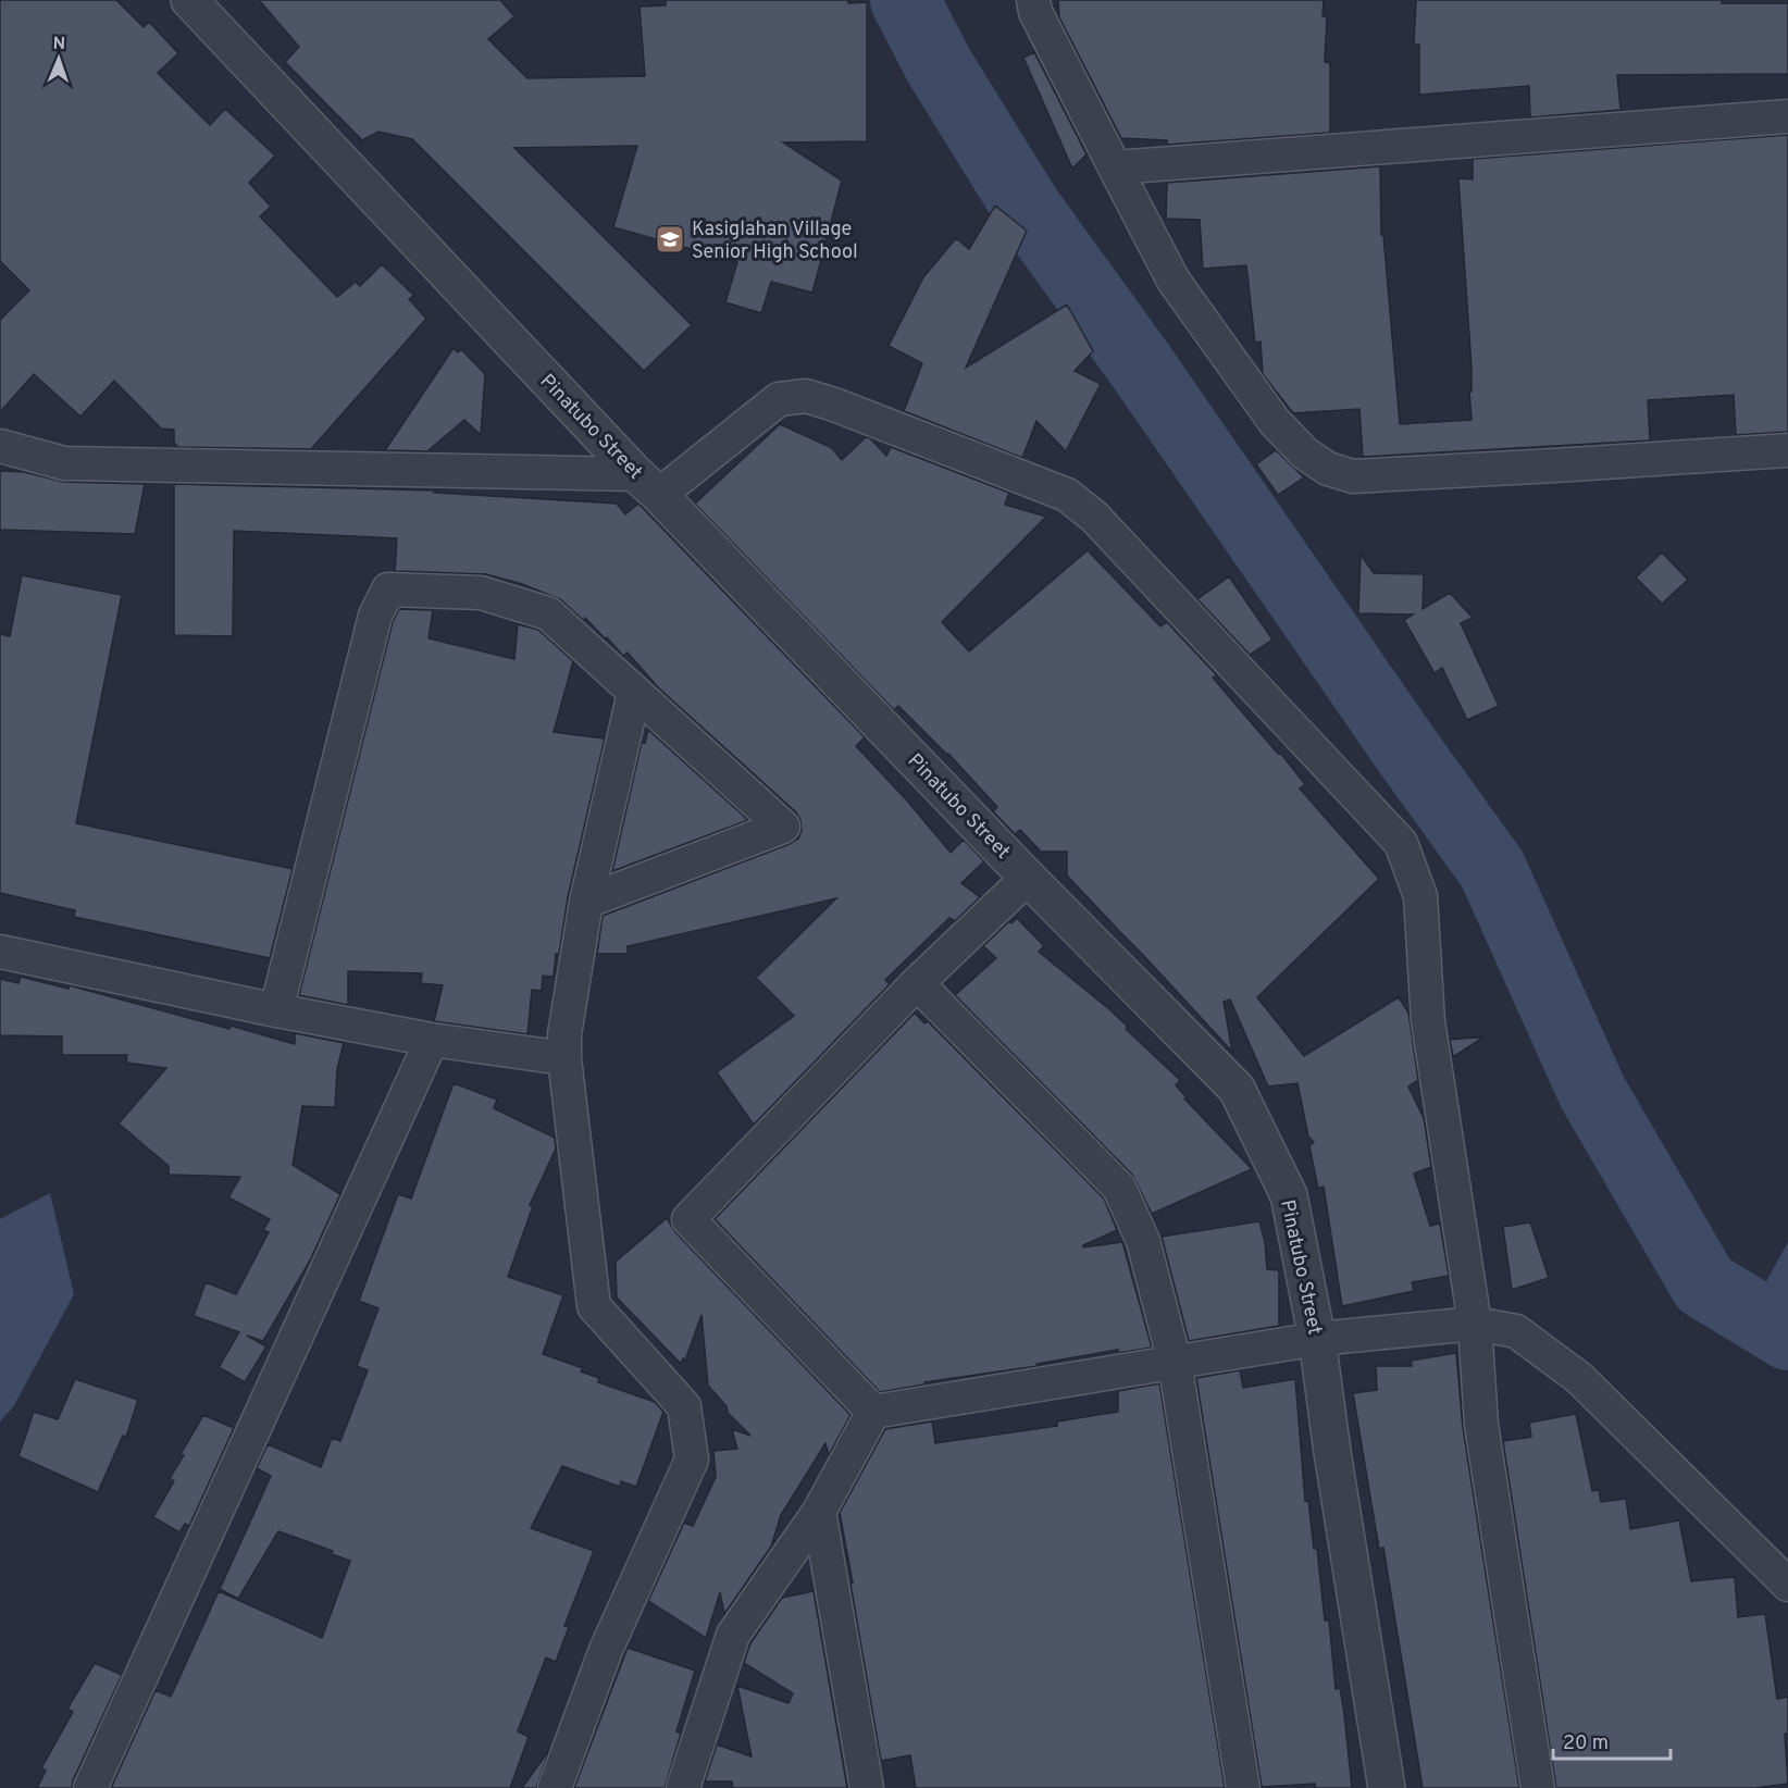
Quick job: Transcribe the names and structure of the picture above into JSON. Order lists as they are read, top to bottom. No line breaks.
{"streets":{"street":["Pinatubo Street"]},"places":{"school or university":["Kasiglahan Village Senior High School"]},"scale_bar":"20 m","north":"top"}
